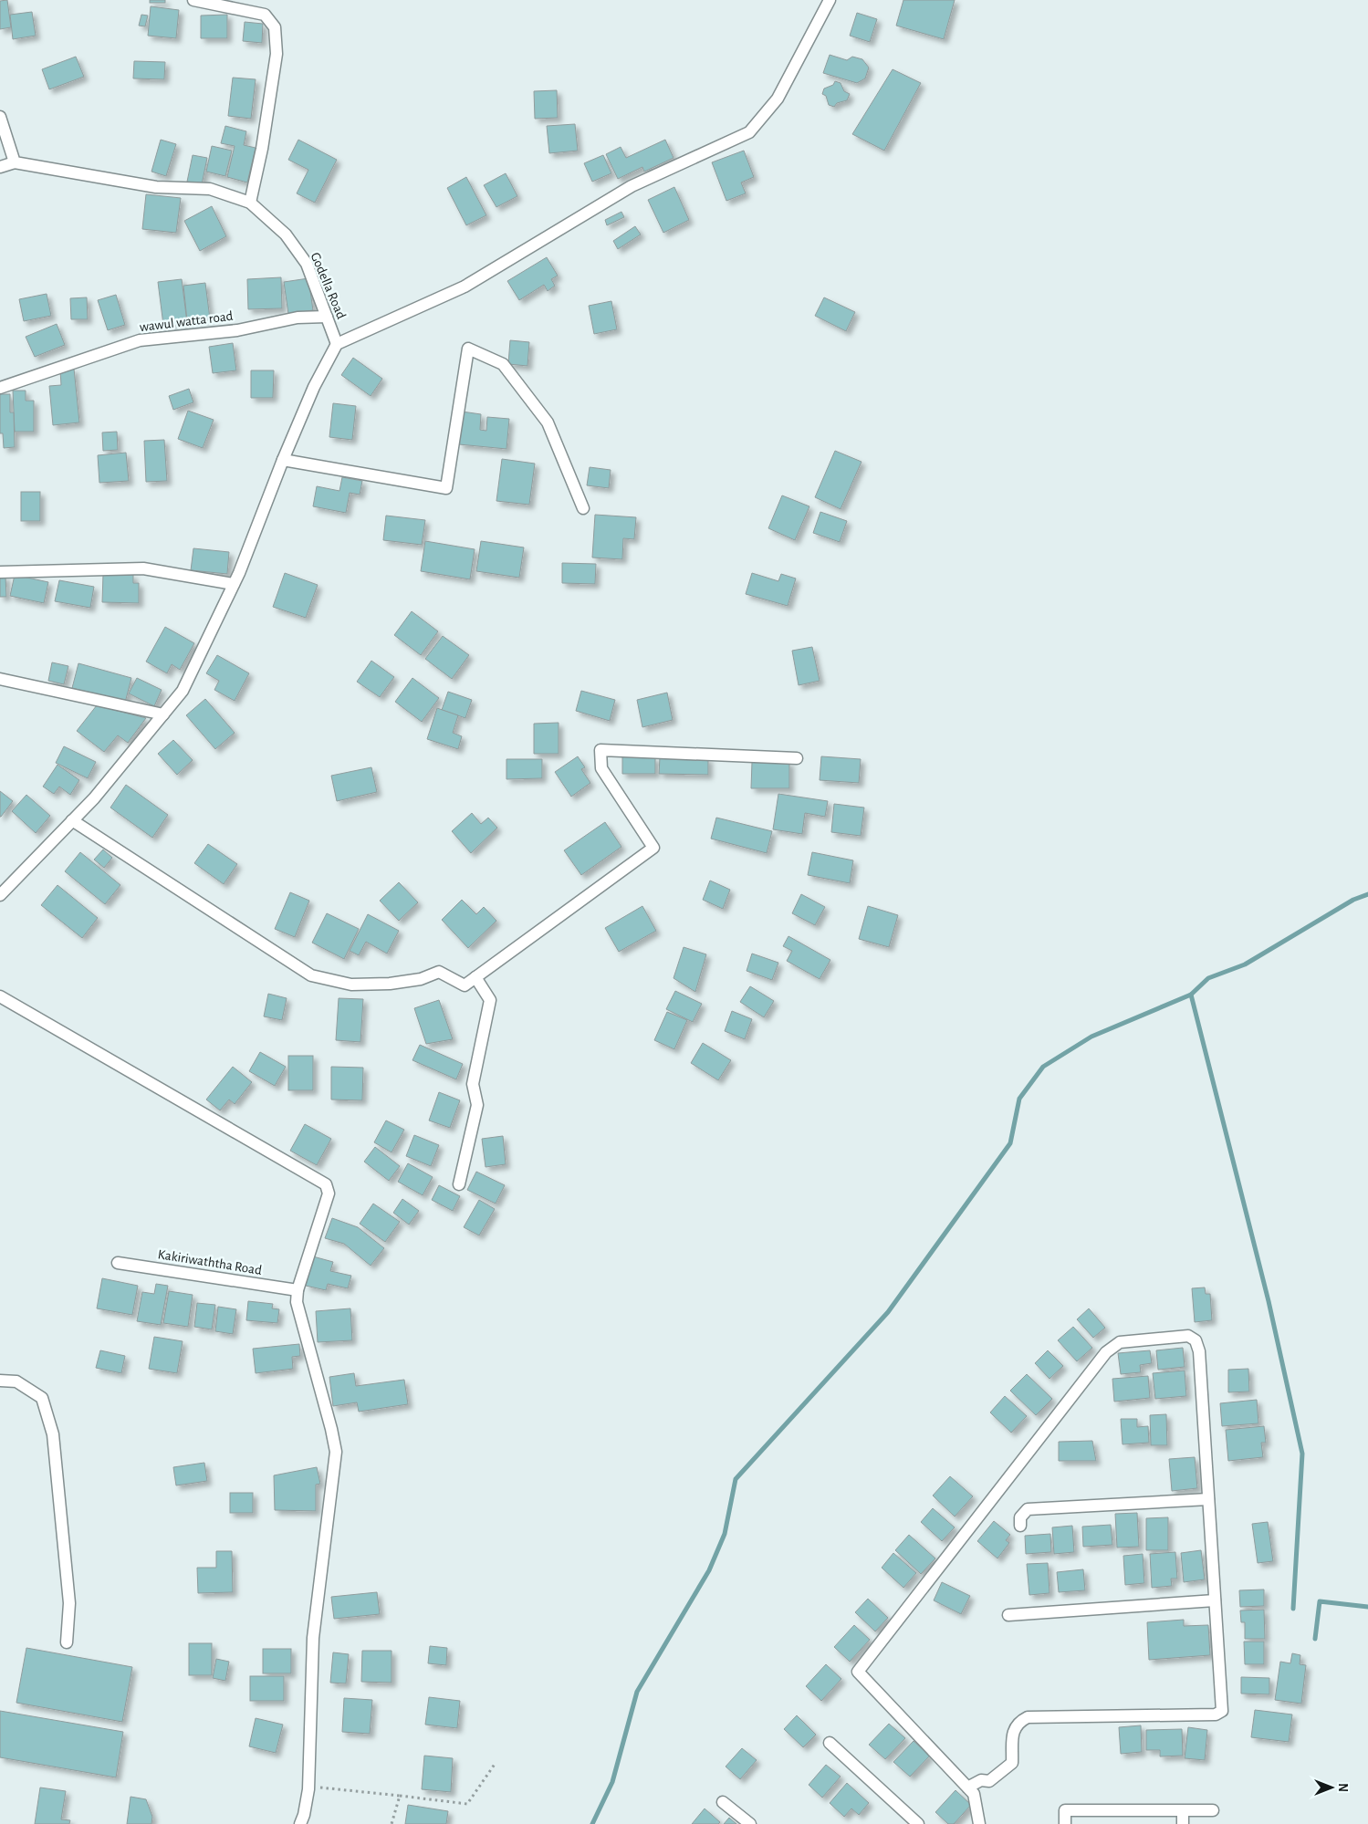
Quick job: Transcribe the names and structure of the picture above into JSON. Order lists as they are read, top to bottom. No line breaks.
{"streets":{"street":["Godella Road","wawul watta road","Kakiriwaththa Road"]},"crossings":[["Godella Road","wawul watta road"]],"north":"right"}
